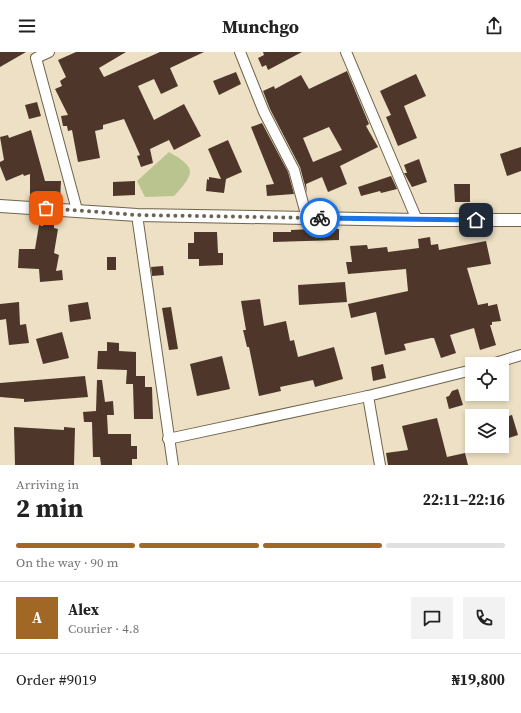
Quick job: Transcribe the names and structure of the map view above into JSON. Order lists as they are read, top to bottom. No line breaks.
{"page":{"header":"Munchgo","heading":["2 min","Arriving in","22:11–22:16"],"panel":["Alex","Courier · 4.8","Order #9019","₦19,800"],"bar":"On the way · 90 m","round":"A"}}
